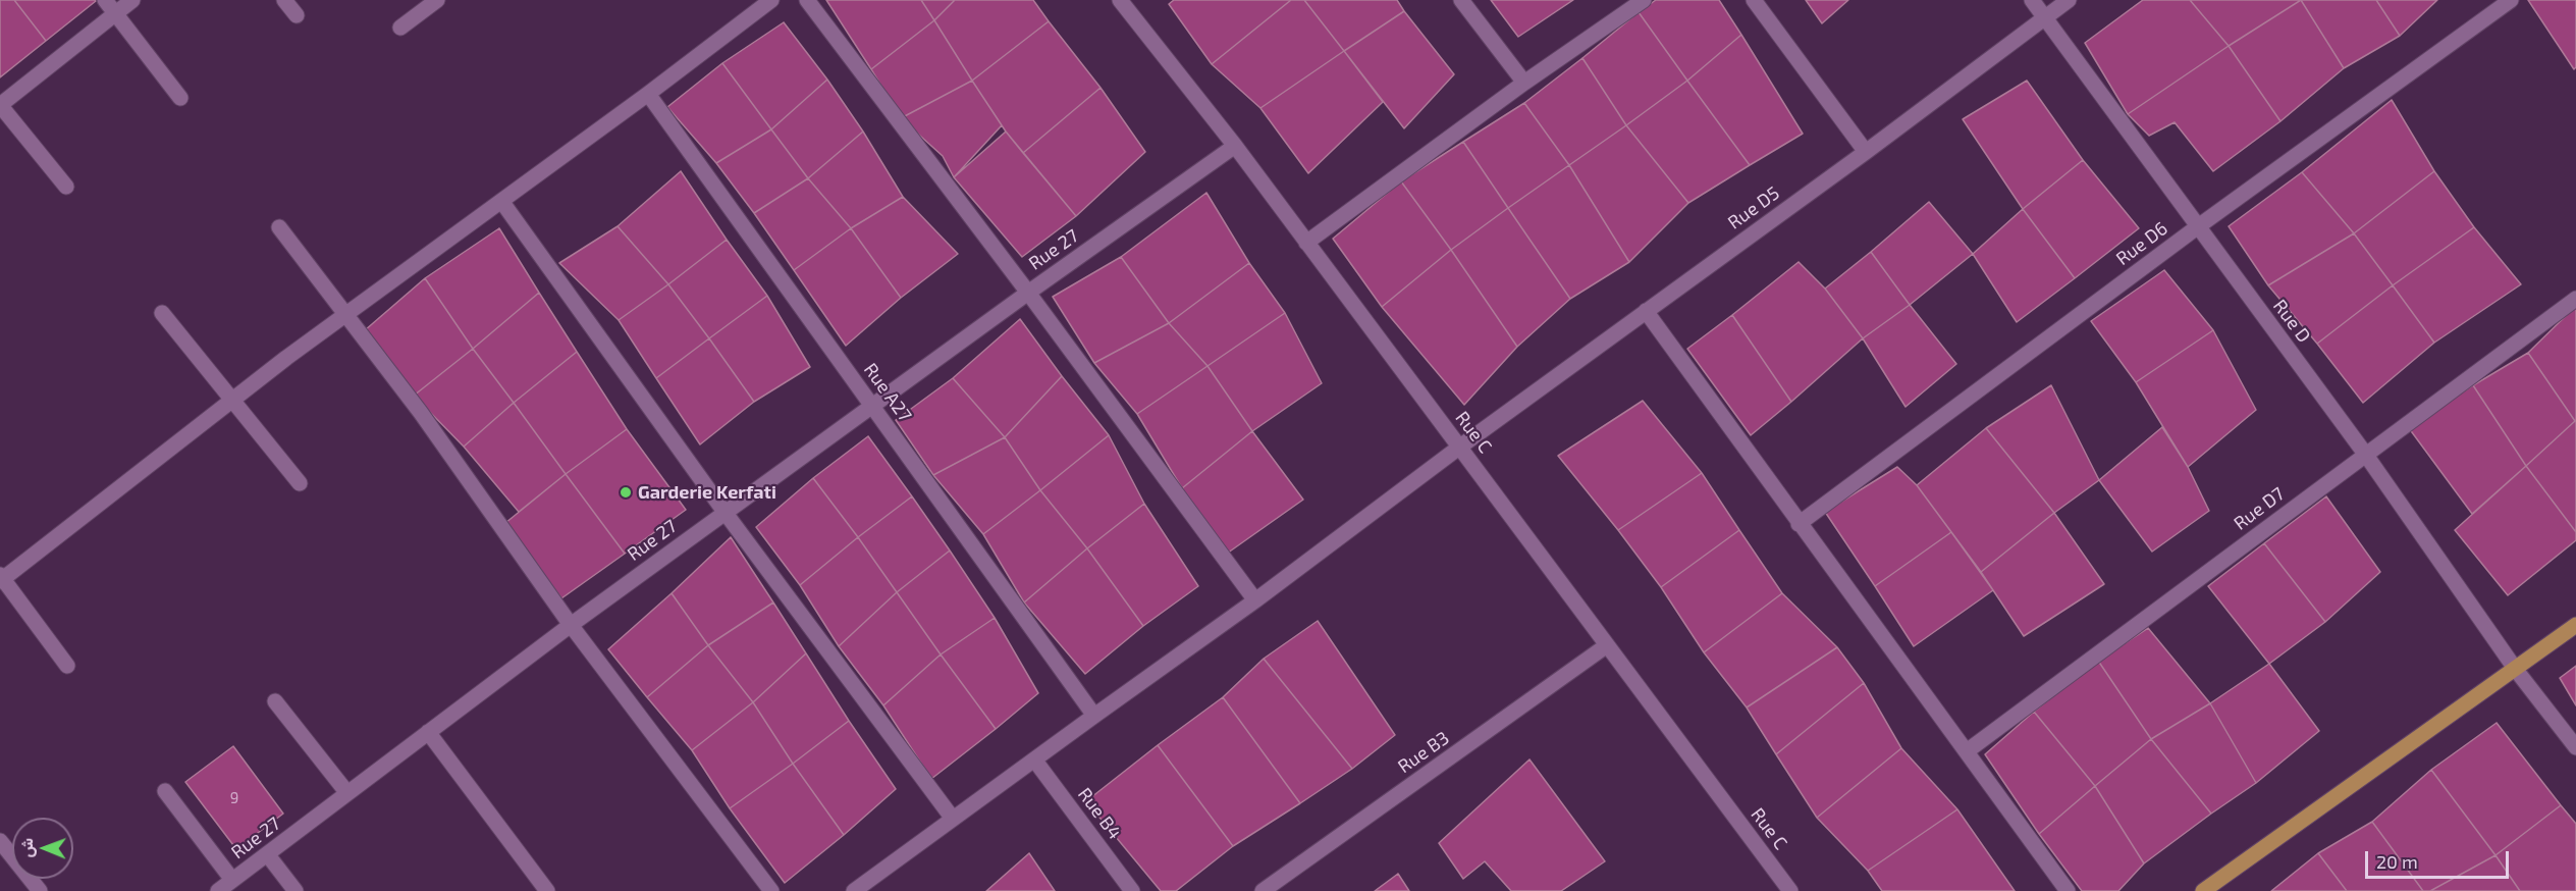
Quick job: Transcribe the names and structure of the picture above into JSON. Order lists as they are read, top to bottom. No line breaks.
{"streets":{"street":["Rue D5","Rue D6","Rue 27","Rue D","Rue A27","Rue C","Rue D7","Rue B3","Rue B4"]},"crossings":[["Rue D5","Rue D"],["Rue D5","Rue A27"],["Rue D5","Rue C"],["Rue D5","Rue B4"],["Rue D6","Rue D"],["Rue 27","Rue A27"],["Rue 27","Rue C"],["Rue D","Rue D7"],["Rue C","Rue B3"]],"places":["Garderie Kerfati"],"house_numbers":["9"],"scale_bar":"20 m","north":"left"}
